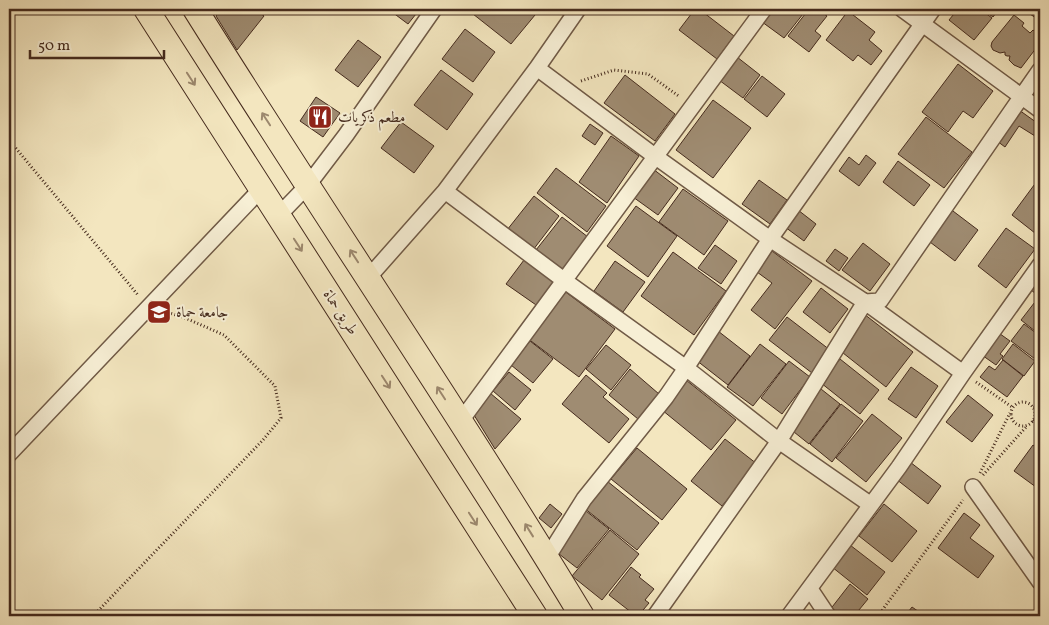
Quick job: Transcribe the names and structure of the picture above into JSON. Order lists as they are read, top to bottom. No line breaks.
{"streets":{"main road":["طريق حماة"]},"places":{"restaurant":["مطعم ذكريات"],"school or university":["جامعة حماة"]},"scale_bar":"50 m"}
